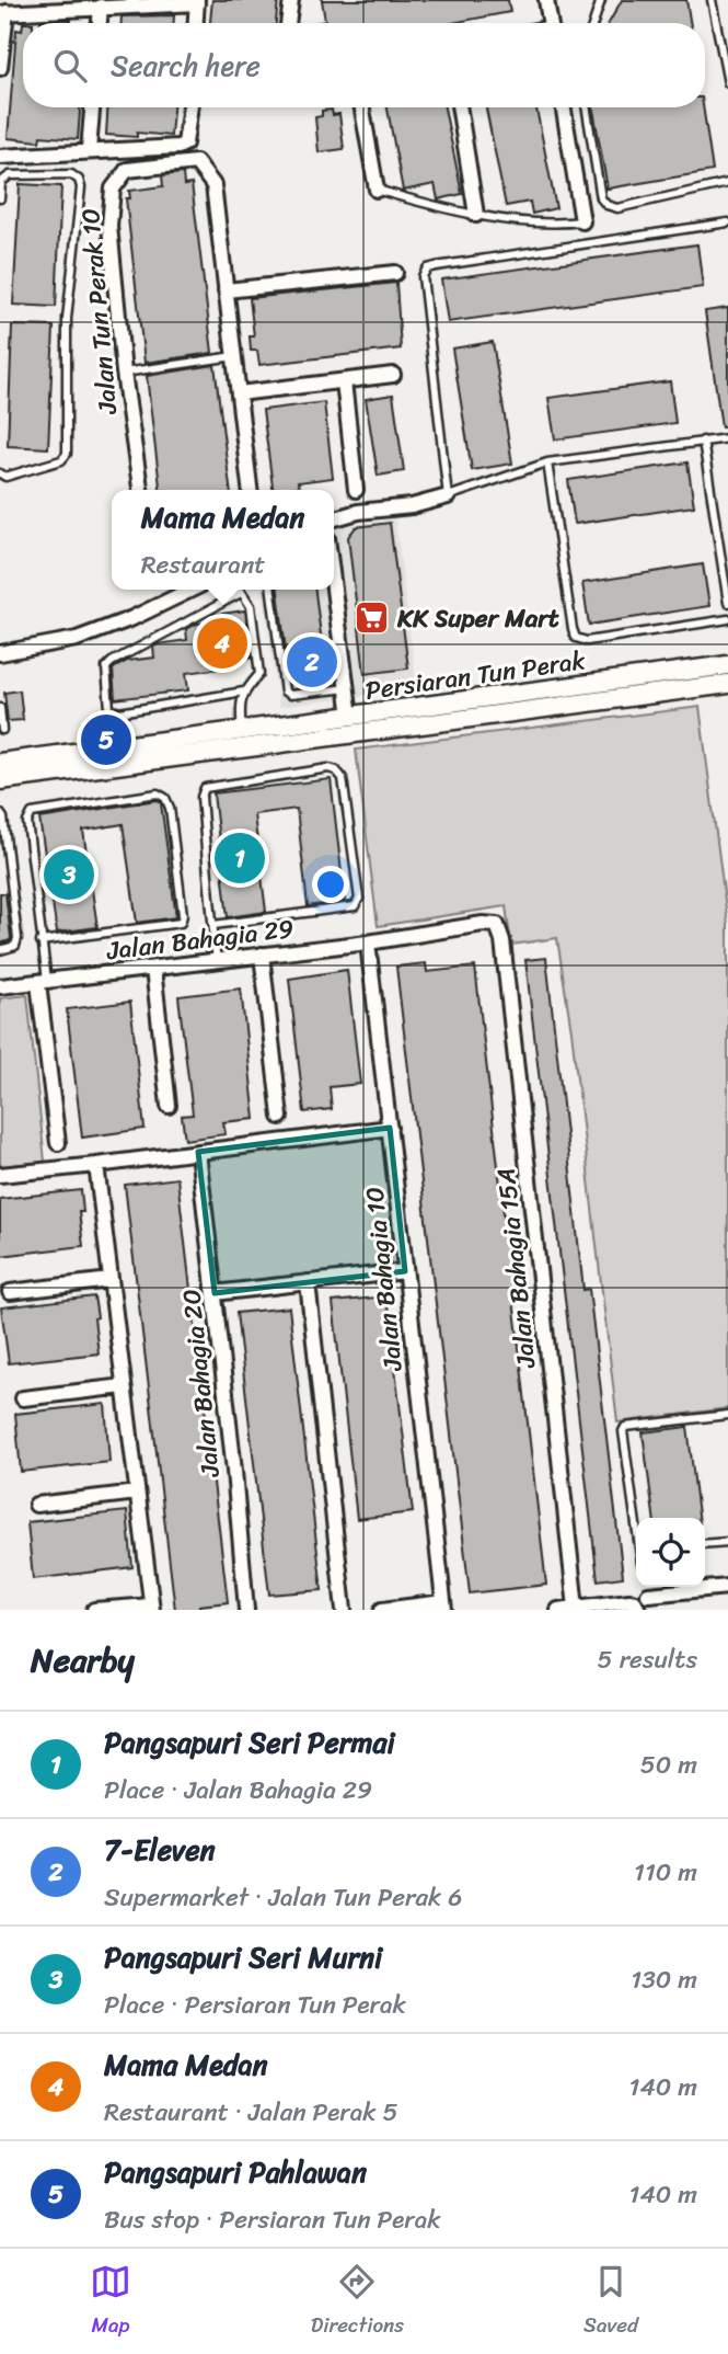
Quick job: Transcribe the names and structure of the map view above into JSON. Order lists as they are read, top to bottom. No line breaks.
{"streets":{"street":["Jalan Tun Perak 10","Persiaran Tun Perak","Jalan Bahagia 29","Jalan Bahagia 15A","Jalan Bahagia 10","Jalan Bahagia 20"]},"crossings":[["Jalan Bahagia 29","Jalan Bahagia 15A"],["Jalan Bahagia 29","Jalan Bahagia 10"]],"places":{"supermarket":["KK Super Mart"]},"page":{"search":"Search here","popup":["Mama Medan","Restaurant"],"pins":["4","2","5","1","3"],"heading":["Nearby","5 results"],"list":[{"mark":"1","name":"Pangsapuri Seri Permai","note":"Place · Jalan Bahagia 29","value":"50 m"},{"mark":"2","name":"7-Eleven","note":"Supermarket · Jalan Tun Perak 6","value":"110 m"},{"mark":"3","name":"Pangsapuri Seri Murni","note":"Place · Persiaran Tun Perak","value":"130 m"},{"mark":"4","name":"Mama Medan","note":"Restaurant · Jalan Perak 5","value":"140 m"},{"mark":"5","name":"Pangsapuri Pahlawan","note":"Bus stop · Persiaran Tun Perak","value":"140 m"}],"nav":["Map","Directions","Saved"]}}
